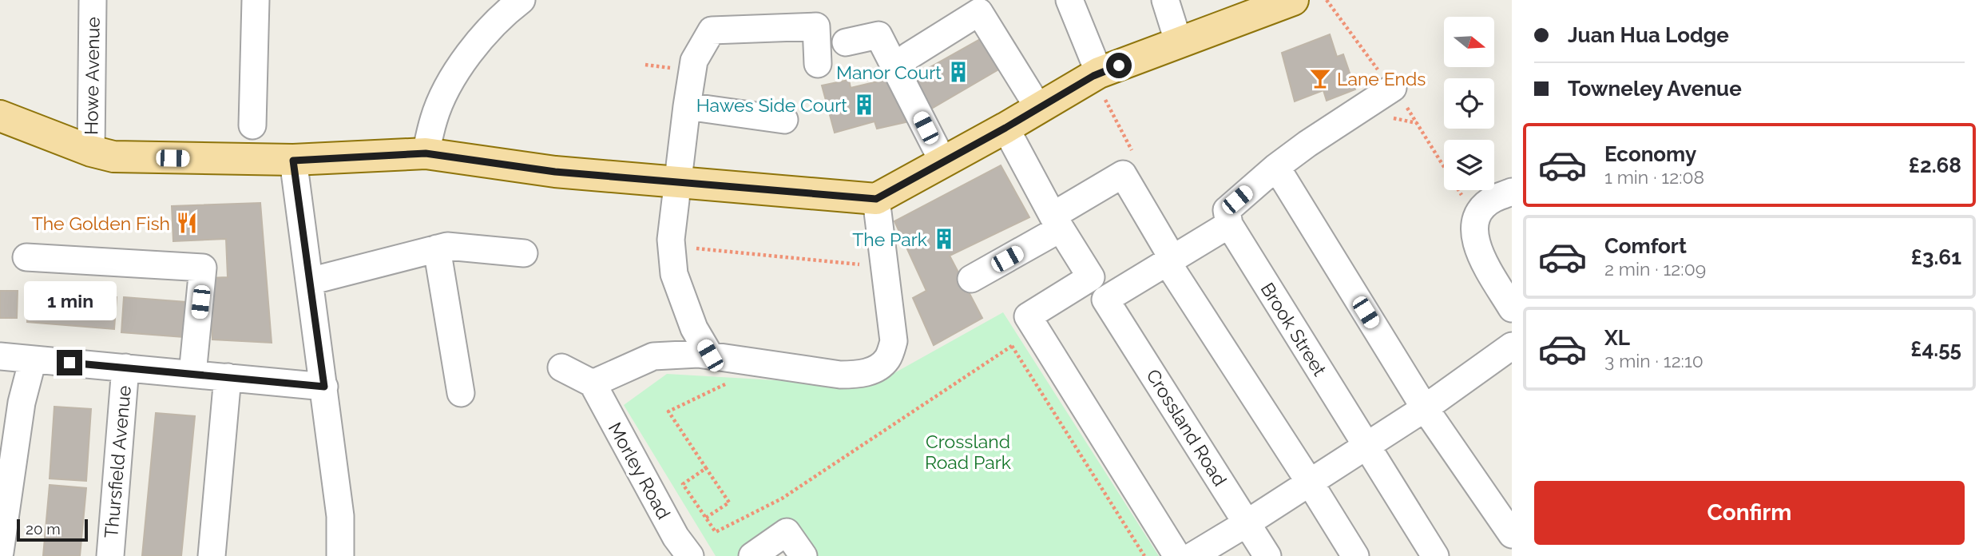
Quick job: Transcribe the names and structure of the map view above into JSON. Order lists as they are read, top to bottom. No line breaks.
{"streets":{"street":["Howe Avenue","Brook Street","Crossland Road","Thursfield Avenue","Morley Road"]},"parks":["Crossland Road Park"],"places":{"building":["Manor Court","Hawes Side Court","The Park"],"bar":["Lane Ends"],"restaurant":["The Golden Fish"]},"scale_bar":"20 m","north":"right","page":{"banner":["Juan Hua Lodge","Towneley Avenue"],"list":[{"name":"Economy","note":"1 min · 12:08","value":"£2.68"},{"name":"Comfort","note":"2 min · 12:09","value":"£3.61"},{"name":"XL","note":"3 min · 12:10","value":"£4.55"}],"bubble":"1 min","buttons":"Confirm","scale":"20 m"}}
